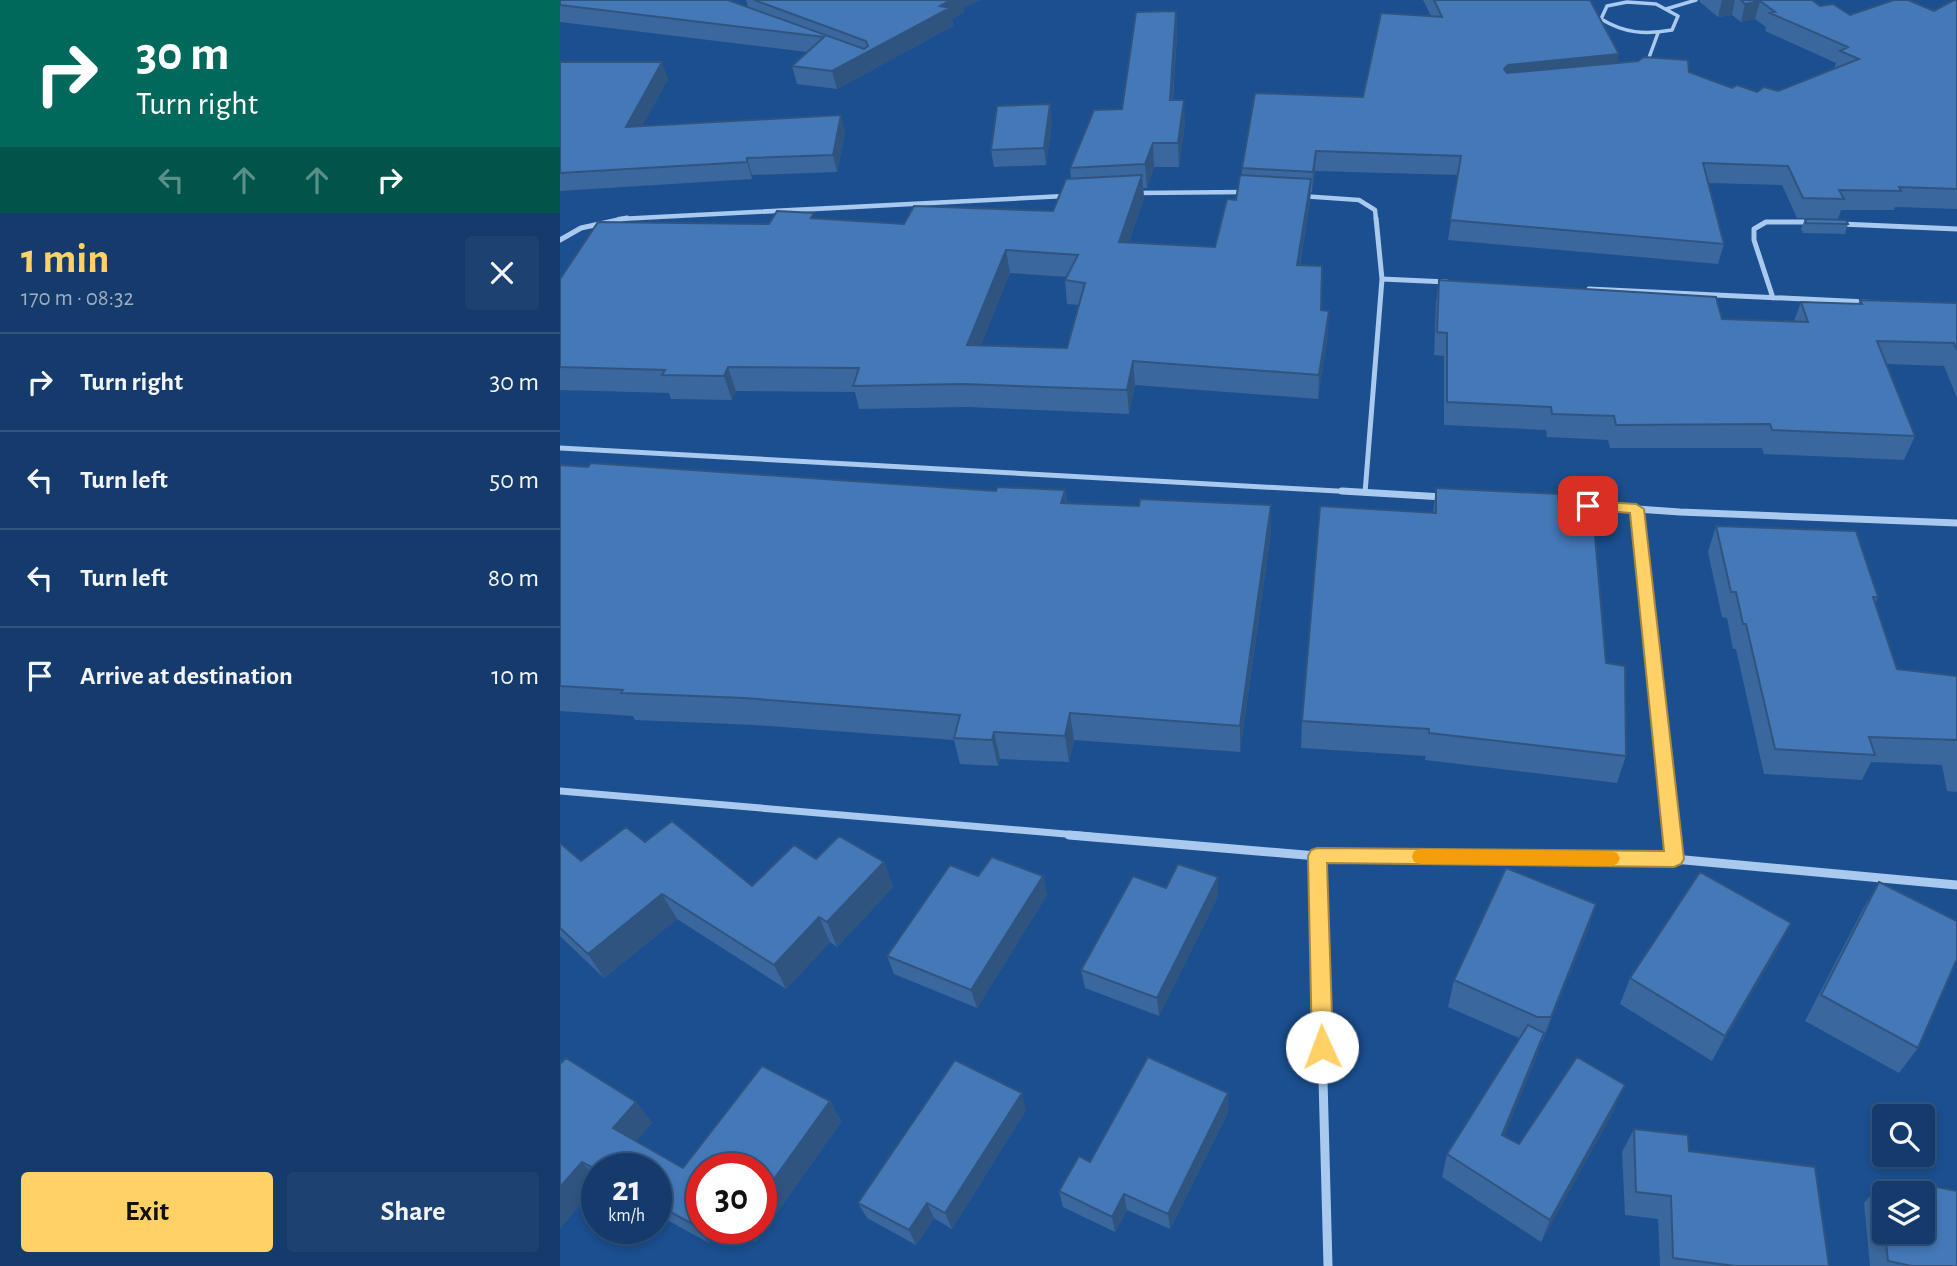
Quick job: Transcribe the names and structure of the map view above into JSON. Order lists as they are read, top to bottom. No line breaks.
{"page":{"turn":["30 m","Turn right"],"heading":["1 min","170 m · 08:32"],"list":[{"name":"Turn right","value":"30 m"},{"name":"Turn left","value":"50 m"},{"name":"Turn left","value":"80 m"},{"name":"Arrive at destination","value":"10 m"}],"speed":"21 km/h","limit":"30","buttons":["Exit","Share"]}}
